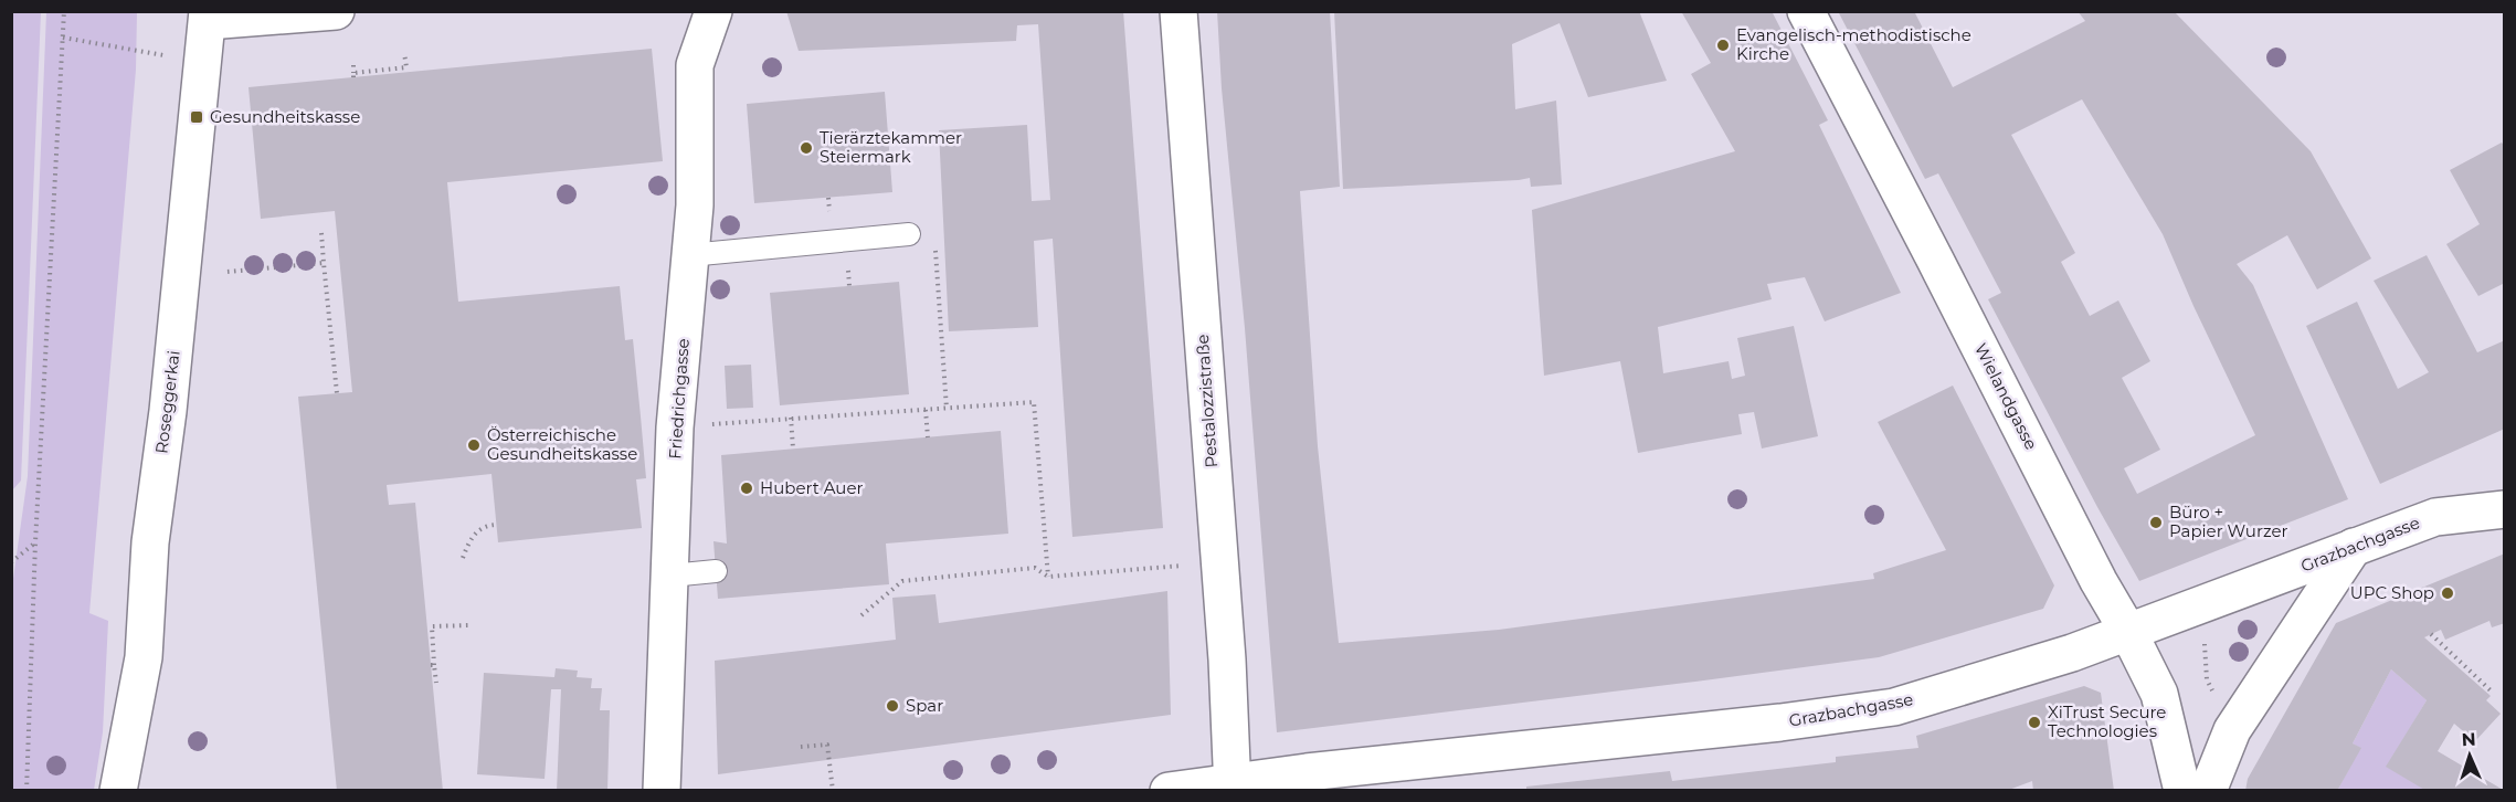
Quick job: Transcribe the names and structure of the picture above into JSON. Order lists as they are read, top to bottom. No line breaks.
{"streets":{"main road":["Wielandgasse","Friedrichgasse","Pestalozzistraße","Roseggerkai","Grazbachgasse"]},"crossings":[["Wielandgasse","Grazbachgasse"],["Pestalozzistraße","Grazbachgasse"]],"places":{"other":["Evangelisch-methodistische Kirche","Tierärztekammer Steiermark","Österreichische Gesundheitskasse","Hubert Auer","Büro + Papier Wurzer","UPC Shop","Spar","XiTrust Secure Technologies"],"transit":["Gesundheitskasse"]},"north":"top"}
